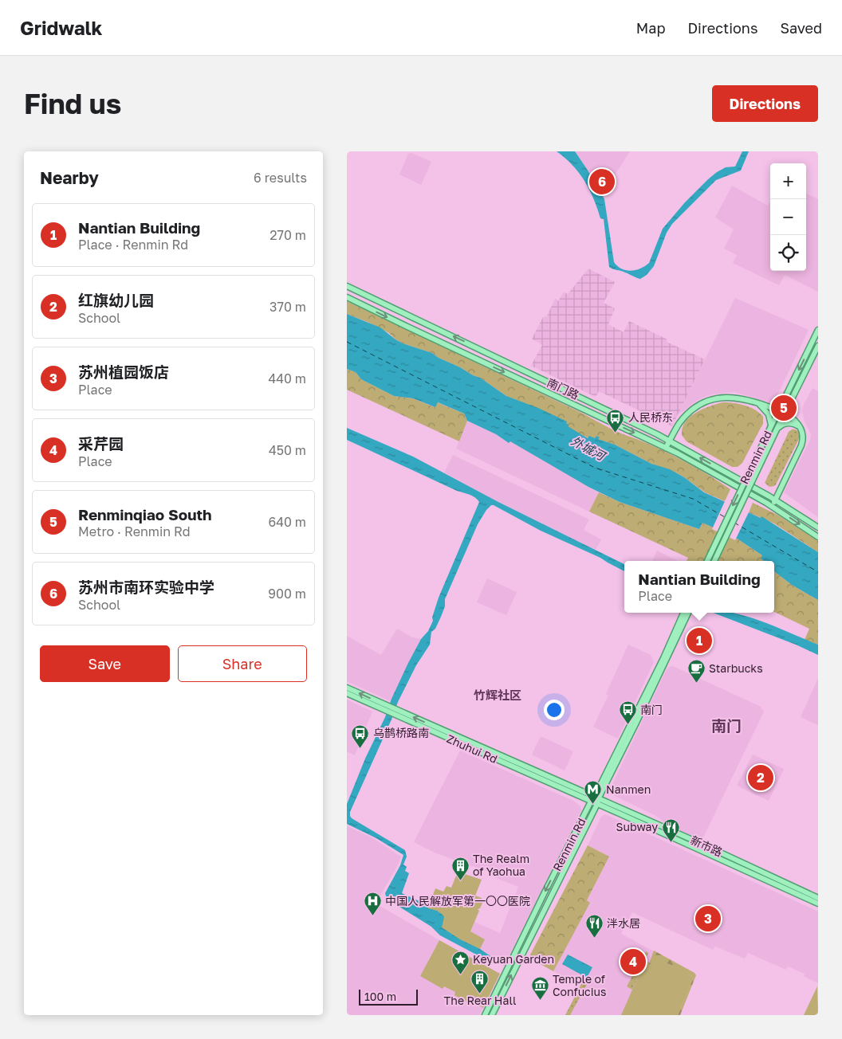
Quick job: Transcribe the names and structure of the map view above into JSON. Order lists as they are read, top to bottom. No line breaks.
{"streets":{"main road":["南门路","Renmin Rd","Zhuhui Rd","新市路"]},"crossings":[["Renmin Rd","Zhuhui Rd"],["Renmin Rd","新市路"],["Zhuhui Rd","新市路"]],"districts":["竹辉社区","南门"],"water":["外城河"],"places":{"bus stop":["人民桥东","南门","乌鹊桥路南"],"cafe":["Starbucks"],"metro station":["Nanmen"],"restaurant":["Subway","泮水居"],"building":["The Realm of Yaohua","The Rear Hall"],"hospital":["中国人民解放军第一〇〇医院"],"place":["Keyuan Garden"],"museum":["Temple of Confucius"]},"scale_bar":"100 m","page":{"header":"Gridwalk","nav":["Map","Directions","Saved"],"buttons":["Directions",["Save","Share"]],"title":"Find us","heading":["Nearby","6 results"],"map_buttons":["+","−"],"pins":["6","5","1","2","3","4"],"list":[{"mark":"1","name":"Nantian Building","note":"Place · Renmin Rd","value":"270 m"},{"mark":"2","name":"红旗幼儿园","note":"School","value":"370 m"},{"mark":"3","name":"苏州植园饭店","note":"Place","value":"440 m"},{"mark":"4","name":"采芹园","note":"Place","value":"450 m"},{"mark":"5","name":"Renminqiao South","note":"Metro · Renmin Rd","value":"640 m"},{"mark":"6","name":"苏州市南环实验中学","note":"School","value":"900 m"}],"popup":["Nantian Building","Place"],"scale":"100 m"}}
